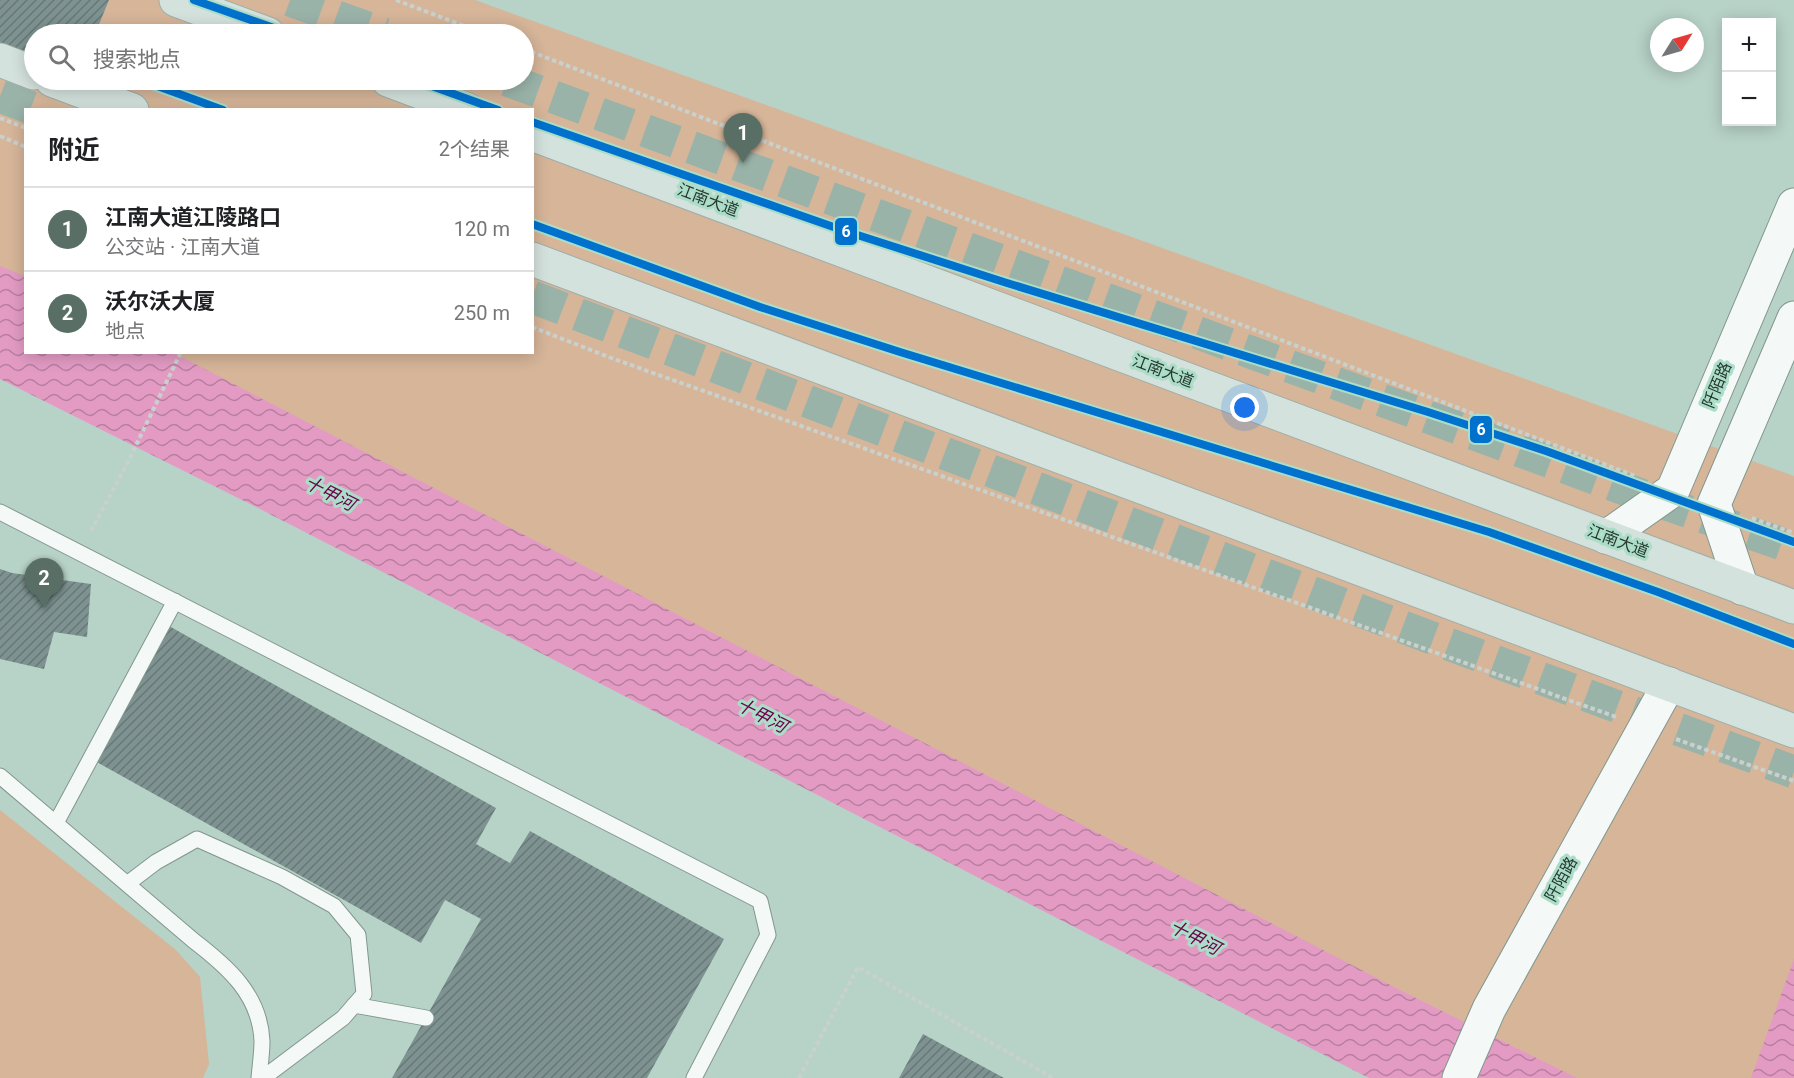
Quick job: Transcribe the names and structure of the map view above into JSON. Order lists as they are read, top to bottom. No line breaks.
{"streets":{"main road":["江南大道"],"street":["阡陌路"]},"water":["十甲河"],"lines":["transit line 6"],"north":"top right","page":{"map_buttons":["+","−"],"search":"搜索地点","heading":["附近","2个结果"],"pins":["1","2"],"list":[{"mark":"1","name":"江南大道江陵路口","note":"公交站 · 江南大道","value":"120 m"},{"mark":"2","name":"沃尔沃大厦","note":"地点","value":"250 m"}]}}
